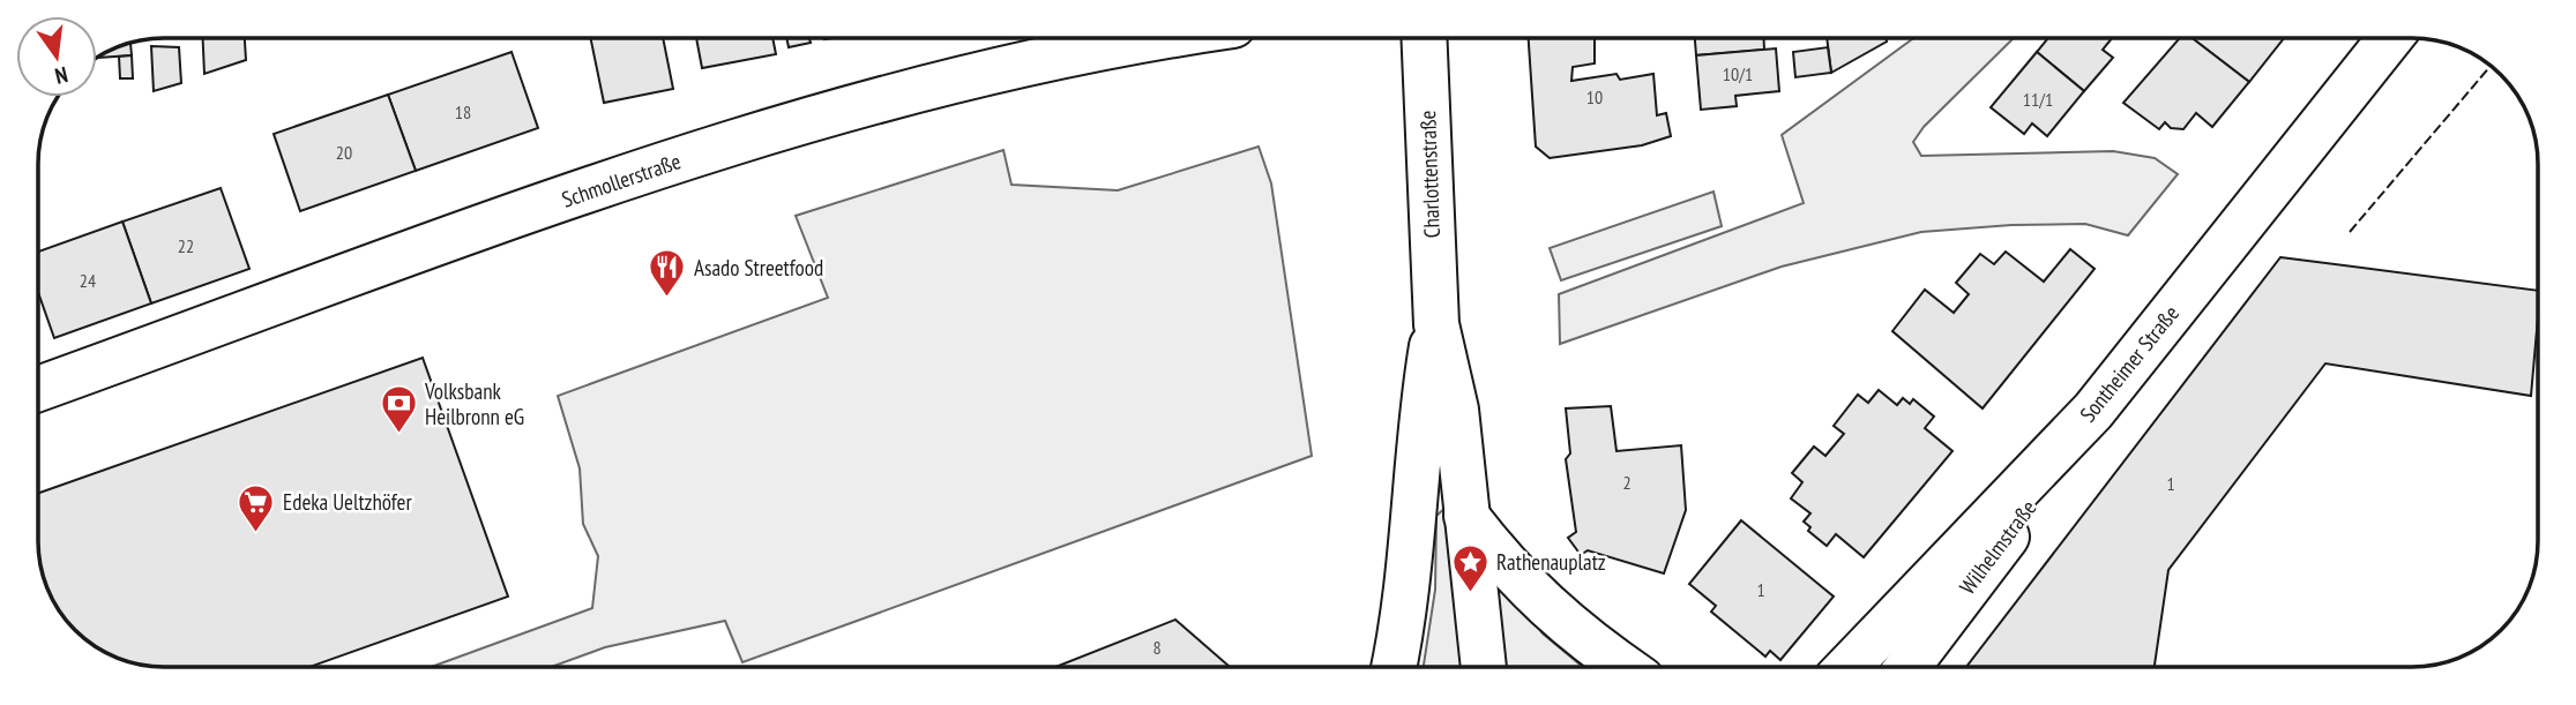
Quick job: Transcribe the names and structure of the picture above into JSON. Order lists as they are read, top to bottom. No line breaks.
{"streets":{"main road":["Charlottenstraße","Schmollerstraße","Sontheimer Straße","Wilhelmstraße"]},"crossings":[["Sontheimer Straße","Wilhelmstraße"]],"places":{"restaurant":["Asado Streetfood"],"bank":["Volksbank Heilbronn eG"],"supermarket":["Edeka Ueltzhöfer"],"place":["Rathenauplatz"]},"house_numbers":["10/1","10","11/1","18","20","22","24","2","1","1","8"],"north":"bottom"}
